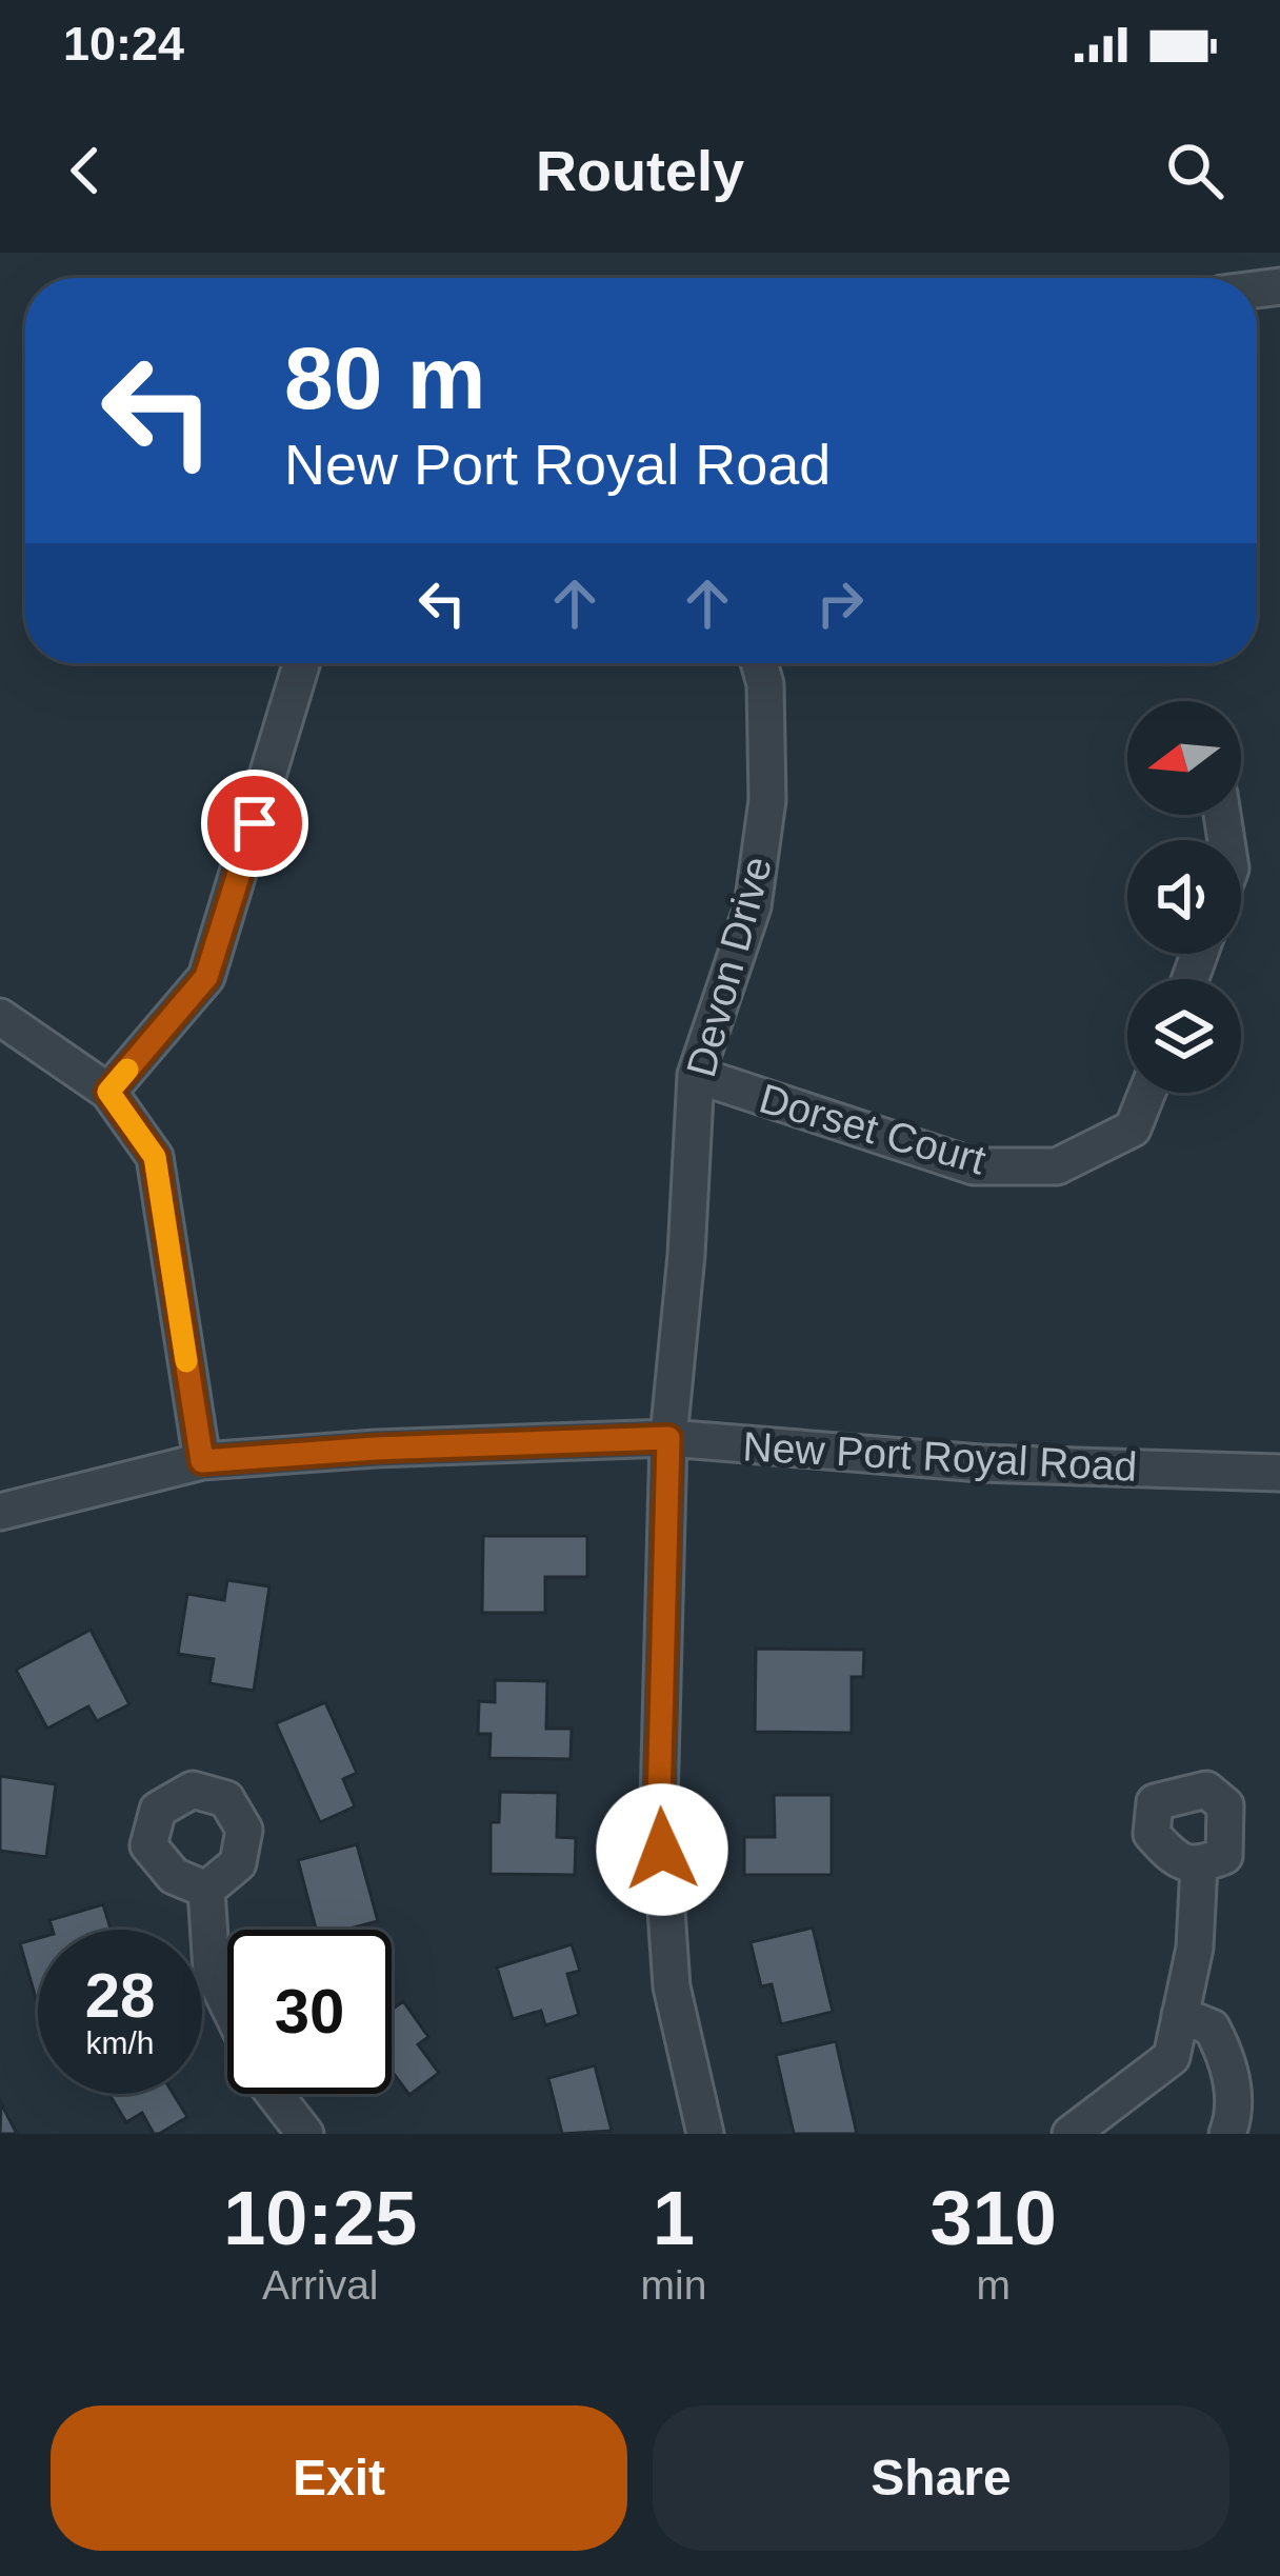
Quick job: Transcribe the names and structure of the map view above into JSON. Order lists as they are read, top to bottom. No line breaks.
{"streets":{"street":["Devon Drive","Dorset Court","New Port Royal Road"]},"crossings":[["Devon Drive","Dorset Court"],["Devon Drive","New Port Royal Road"]],"north":"left","page":{"status":"10:24","header":"Routely","turn":["80 m","New Port Royal Road"],"speed":"28 km/h","limit":"30","eta":["10:25","Arrival","1","min","310","m"],"buttons":["Exit","Share"]}}
